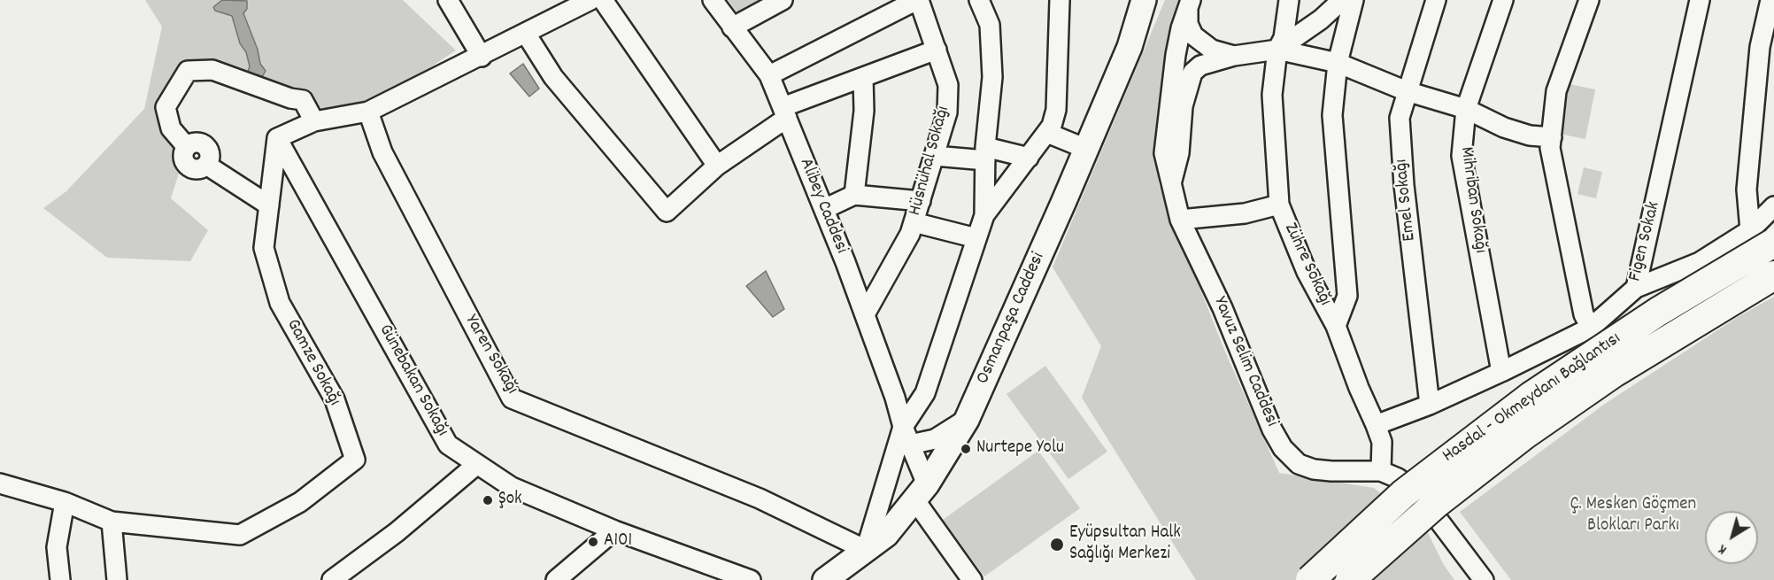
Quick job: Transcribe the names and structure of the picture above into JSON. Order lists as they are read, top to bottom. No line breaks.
{"streets":{"highway":["Hasdal - Okmeydanı Bağlantısı"],"main road":["Osmanpaşa Caddesi"],"street":["Hüsnühal Sokağı","Emel Sokağı","Mihriban Sokağı","Alibey Caddesi","Figen Sokak","Zühre Sokağı","Yaren Sokağı","Yavuz Selim Caddesi","Gamze Sokağı","Günebakan Sokağı"]},"crossings":[["Hüsnühal Sokağı","Alibey Caddesi"],["Emel Sokağı","Figen Sokak"],["Mihriban Sokağı","Figen Sokak"],["Figen Sokak","Zühre Sokağı"],["Zühre Sokağı","Yavuz Selim Caddesi"],["Osmanpaşa Caddesi","Yaren Sokağı"],["Gamze Sokağı","Günebakan Sokağı"]],"parks":["Ç. Mesken Göçmen Blokları Parkı"],"places":["Nurtepe Yolu","Şok","A101","Eyüpsultan Halk Sağlığı Merkezi"],"north":"bottom left"}
